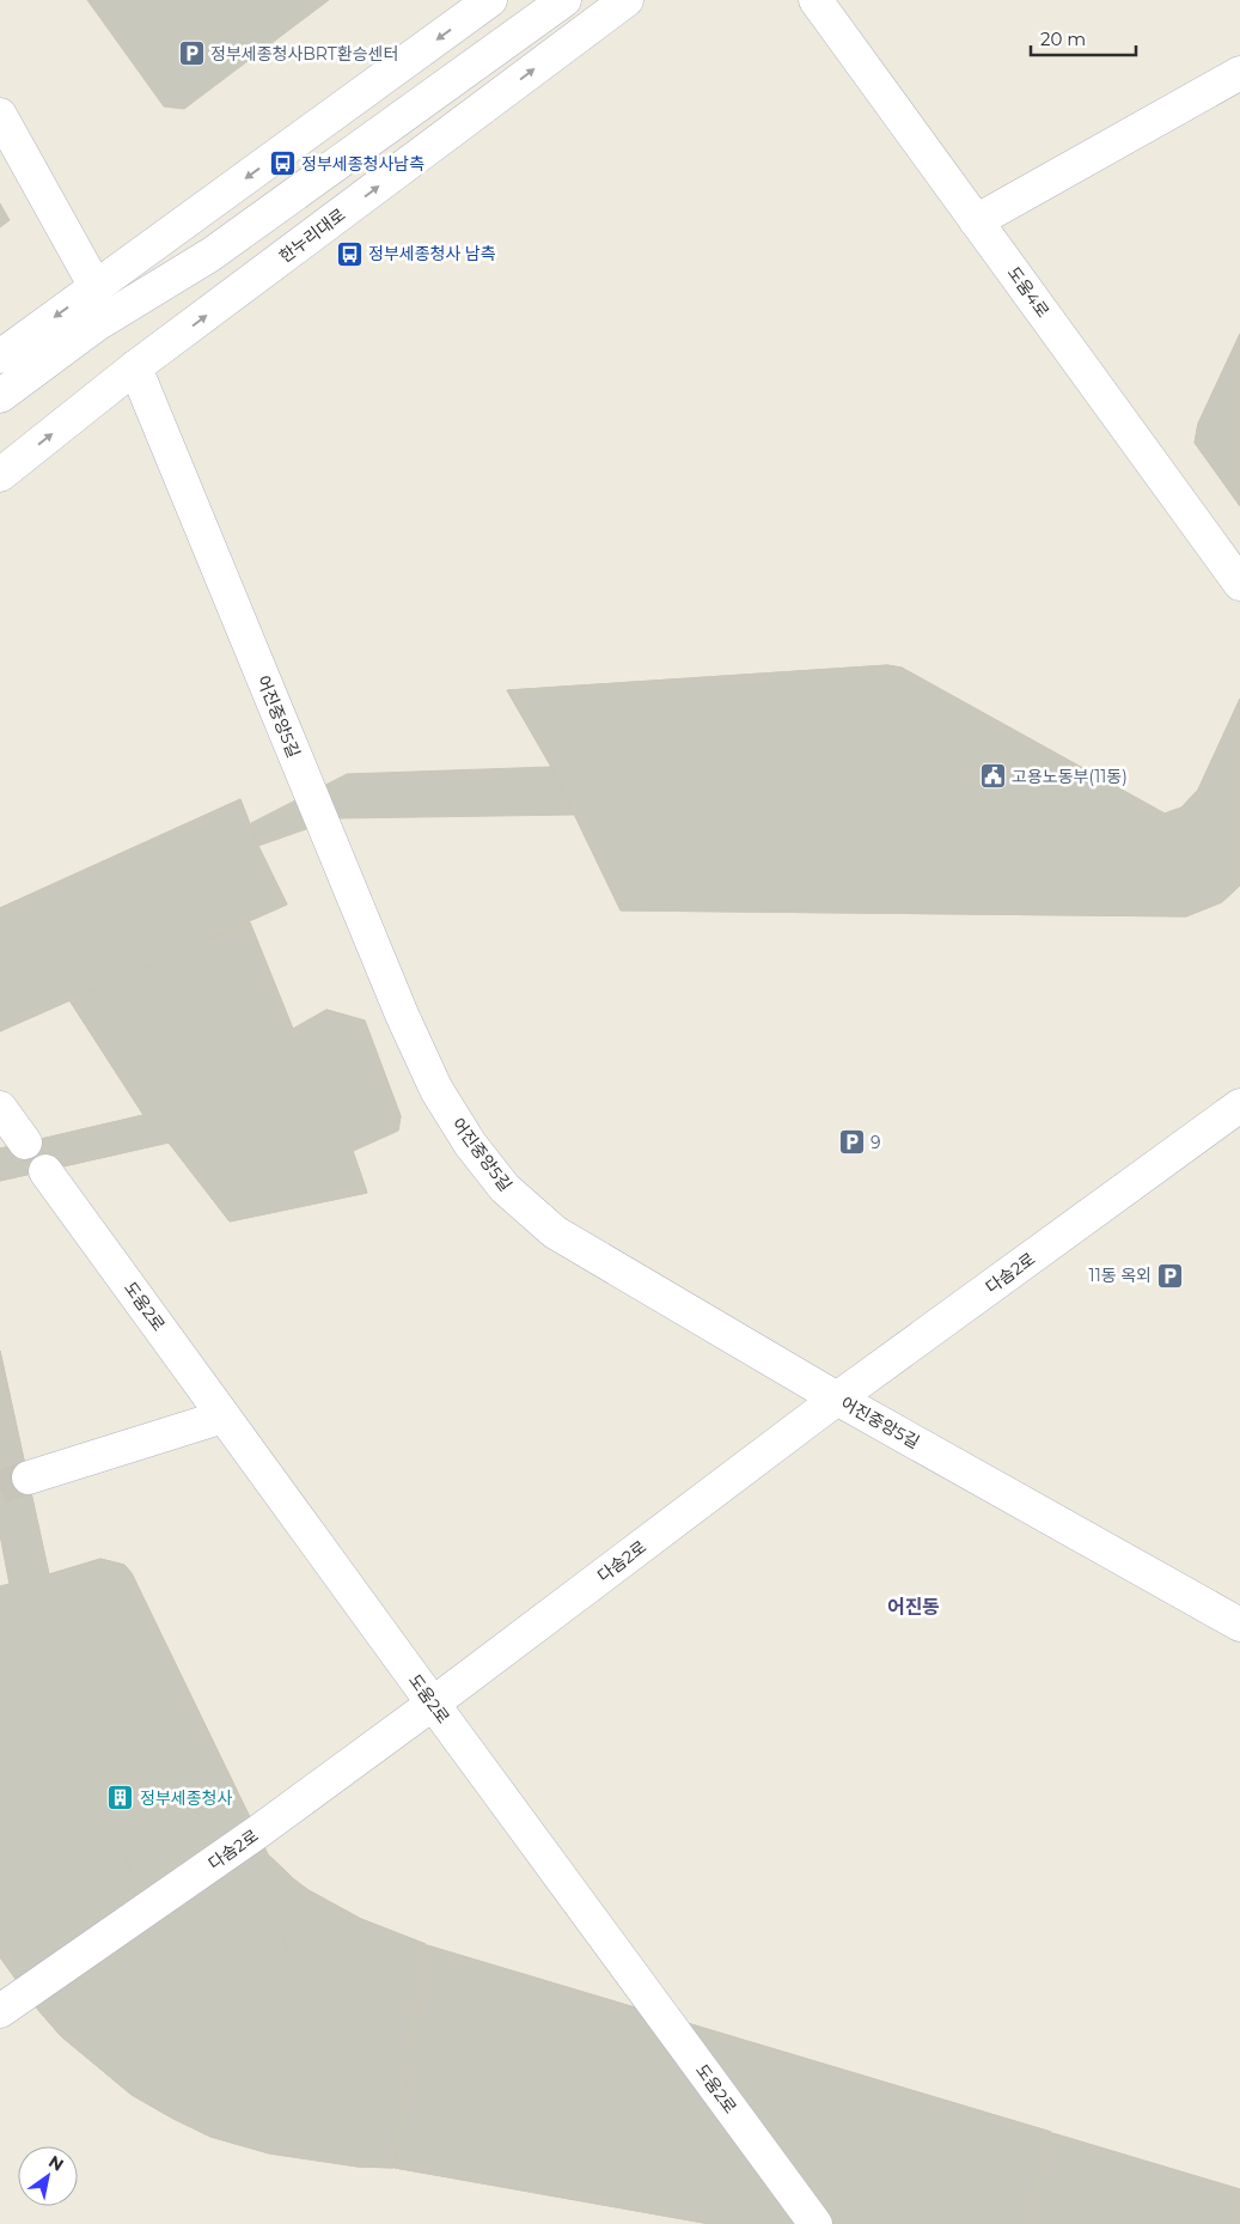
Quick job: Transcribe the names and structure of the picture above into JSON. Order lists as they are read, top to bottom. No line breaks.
{"streets":{"street":["한누리대로","도움4로","어진중앙5길","다솜2로","도움2로"]},"crossings":[["한누리대로","어진중앙5길"],["어진중앙5길","다솜2로"],["다솜2로","도움2로"]],"districts":["어진동"],"places":{"parking":["정부세종청사BRT환승센터","9","11동 옥외"],"bus stop":["정부세종청사남측","정부세종청사 남측"],"public building":["고용노동부(11동)"],"building":["정부세종청사"]},"scale_bar":"20 m","north":"top right"}
